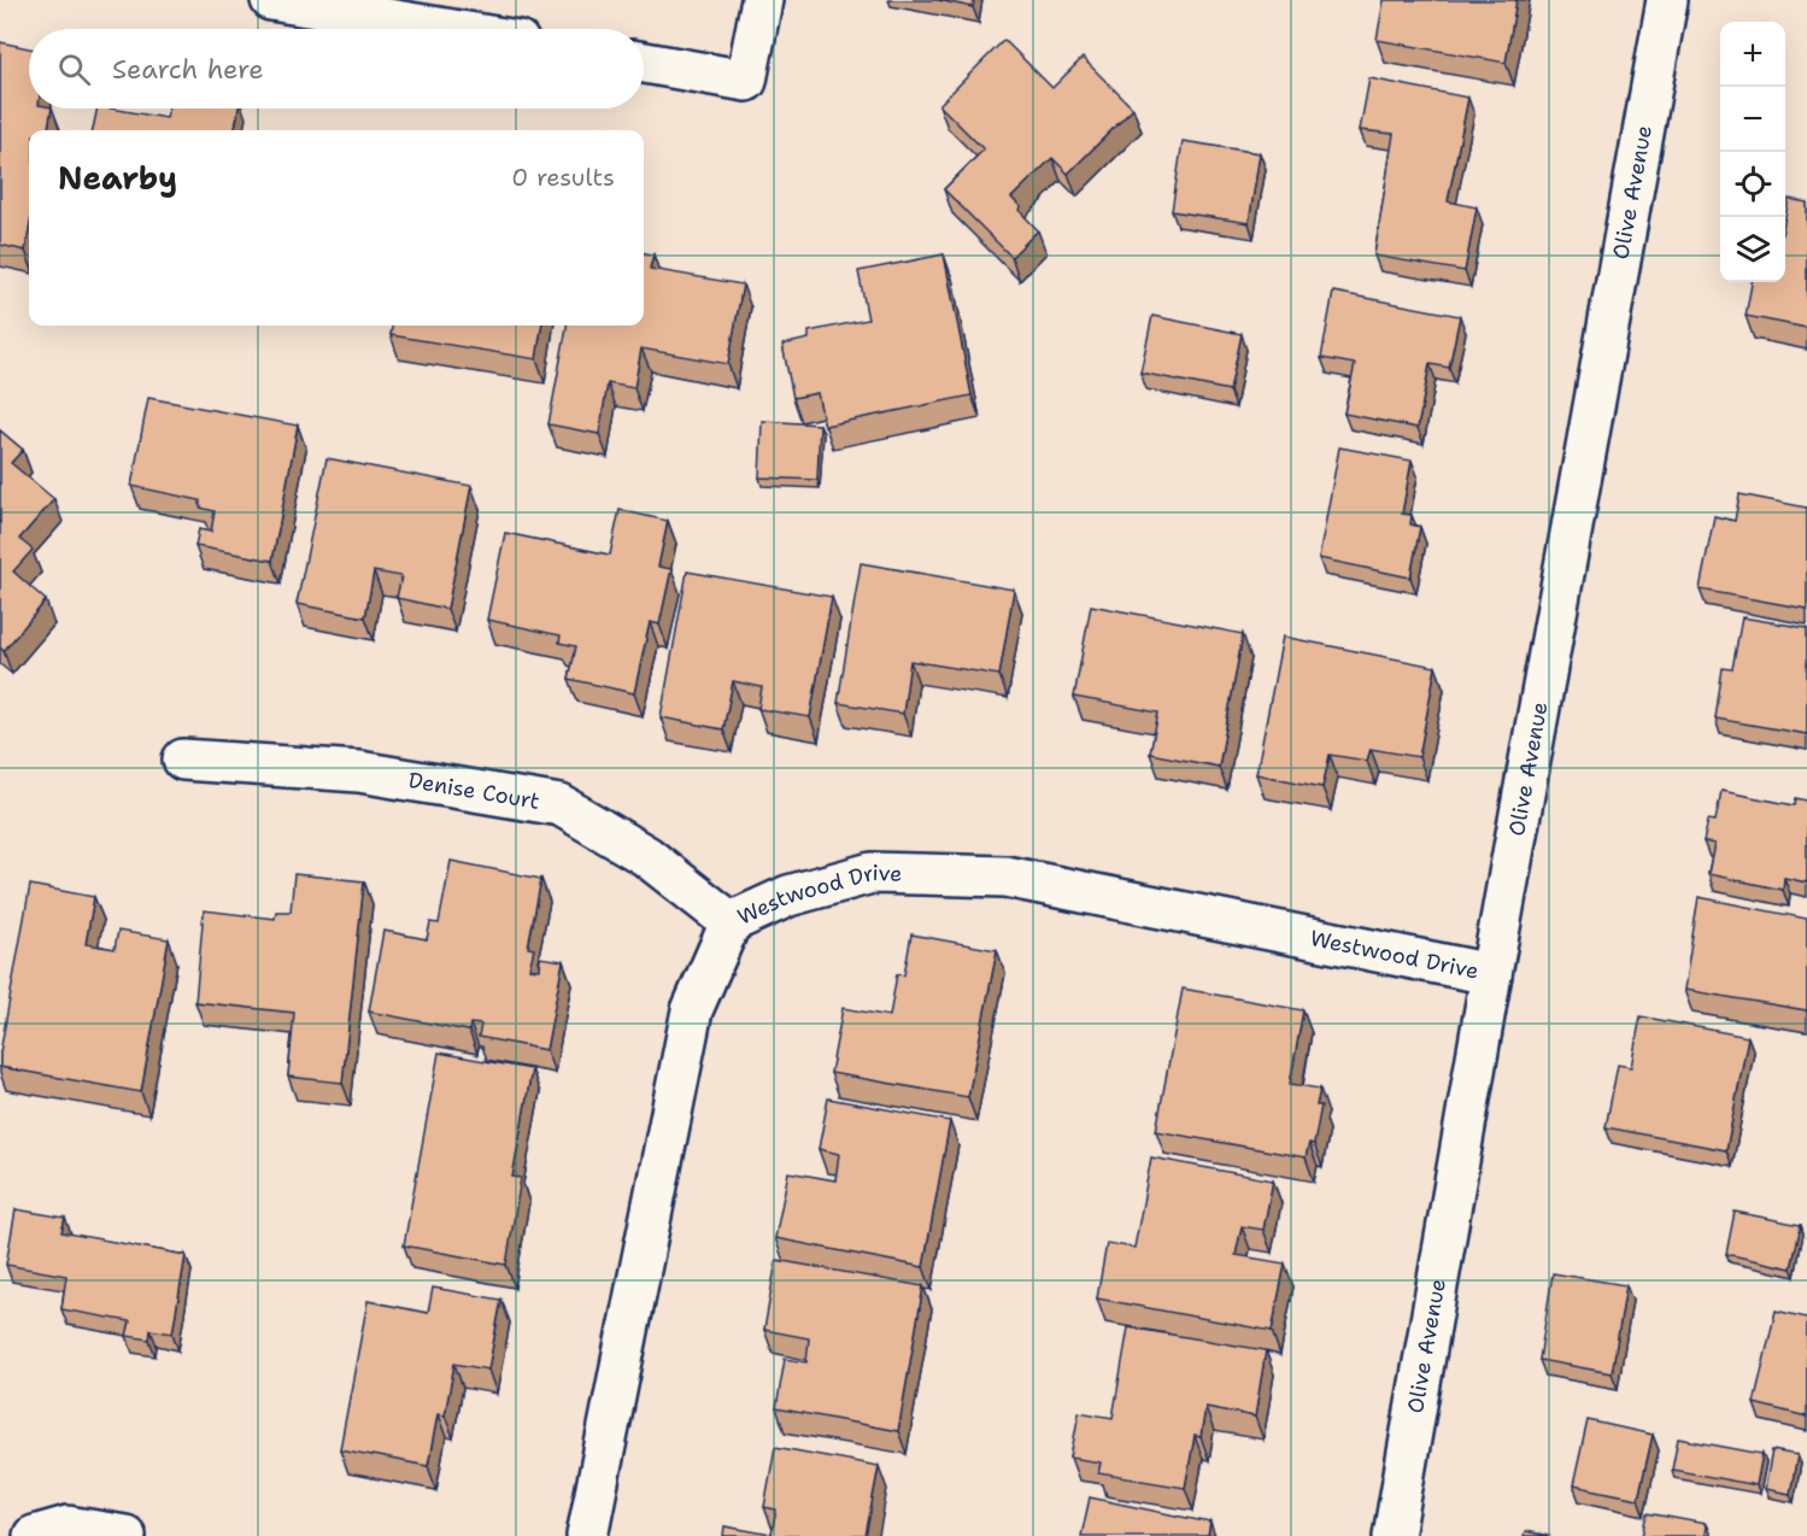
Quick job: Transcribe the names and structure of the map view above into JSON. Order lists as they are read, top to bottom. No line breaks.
{"streets":{"street":["Olive Avenue","Denise Court","Westwood Drive"]},"crossings":[["Olive Avenue","Westwood Drive"],["Denise Court","Westwood Drive"]],"page":{"map_buttons":["+","−"],"search":"Search here","heading":["Nearby","0 results"]}}
